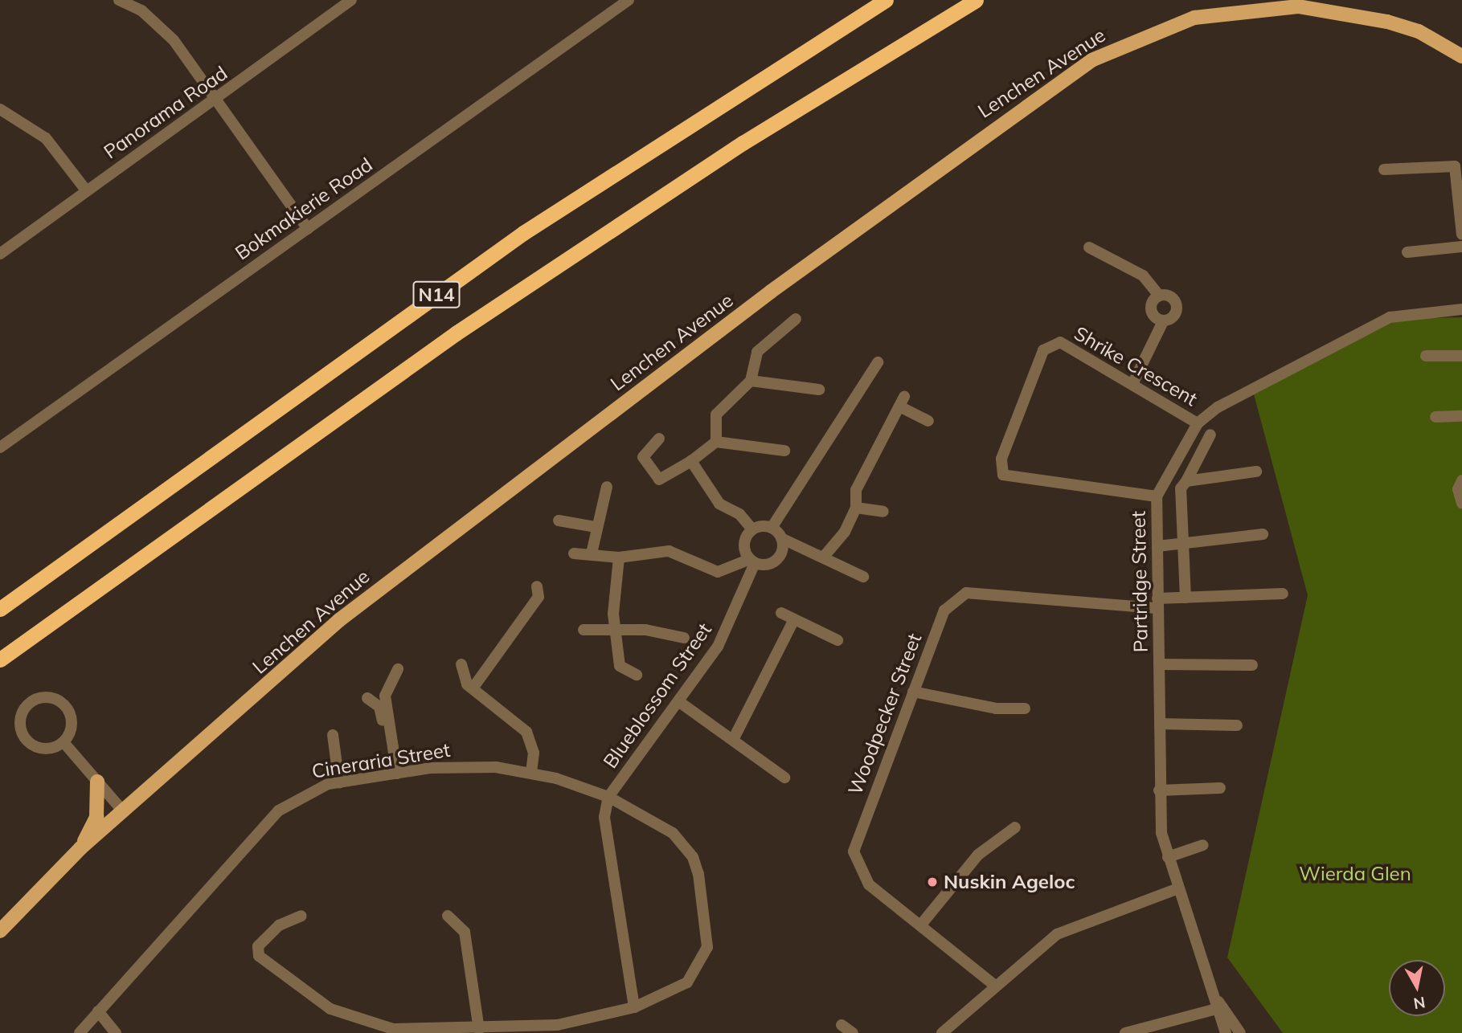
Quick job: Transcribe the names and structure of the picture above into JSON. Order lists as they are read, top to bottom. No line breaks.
{"streets":{"highway":["N14"],"main road":["Lenchen Avenue"],"street":["Panorama Road","Bokmakierie Road","Shrike Crescent","Partridge Street","Blueblossom Street","Woodpecker Street","Cineraria Street"]},"crossings":[["Shrike Crescent","Partridge Street"],["Partridge Street","Woodpecker Street"],["Blueblossom Street","Cineraria Street"]],"parks":["Wierda Glen"],"places":["Nuskin Ageloc"],"north":"bottom"}
